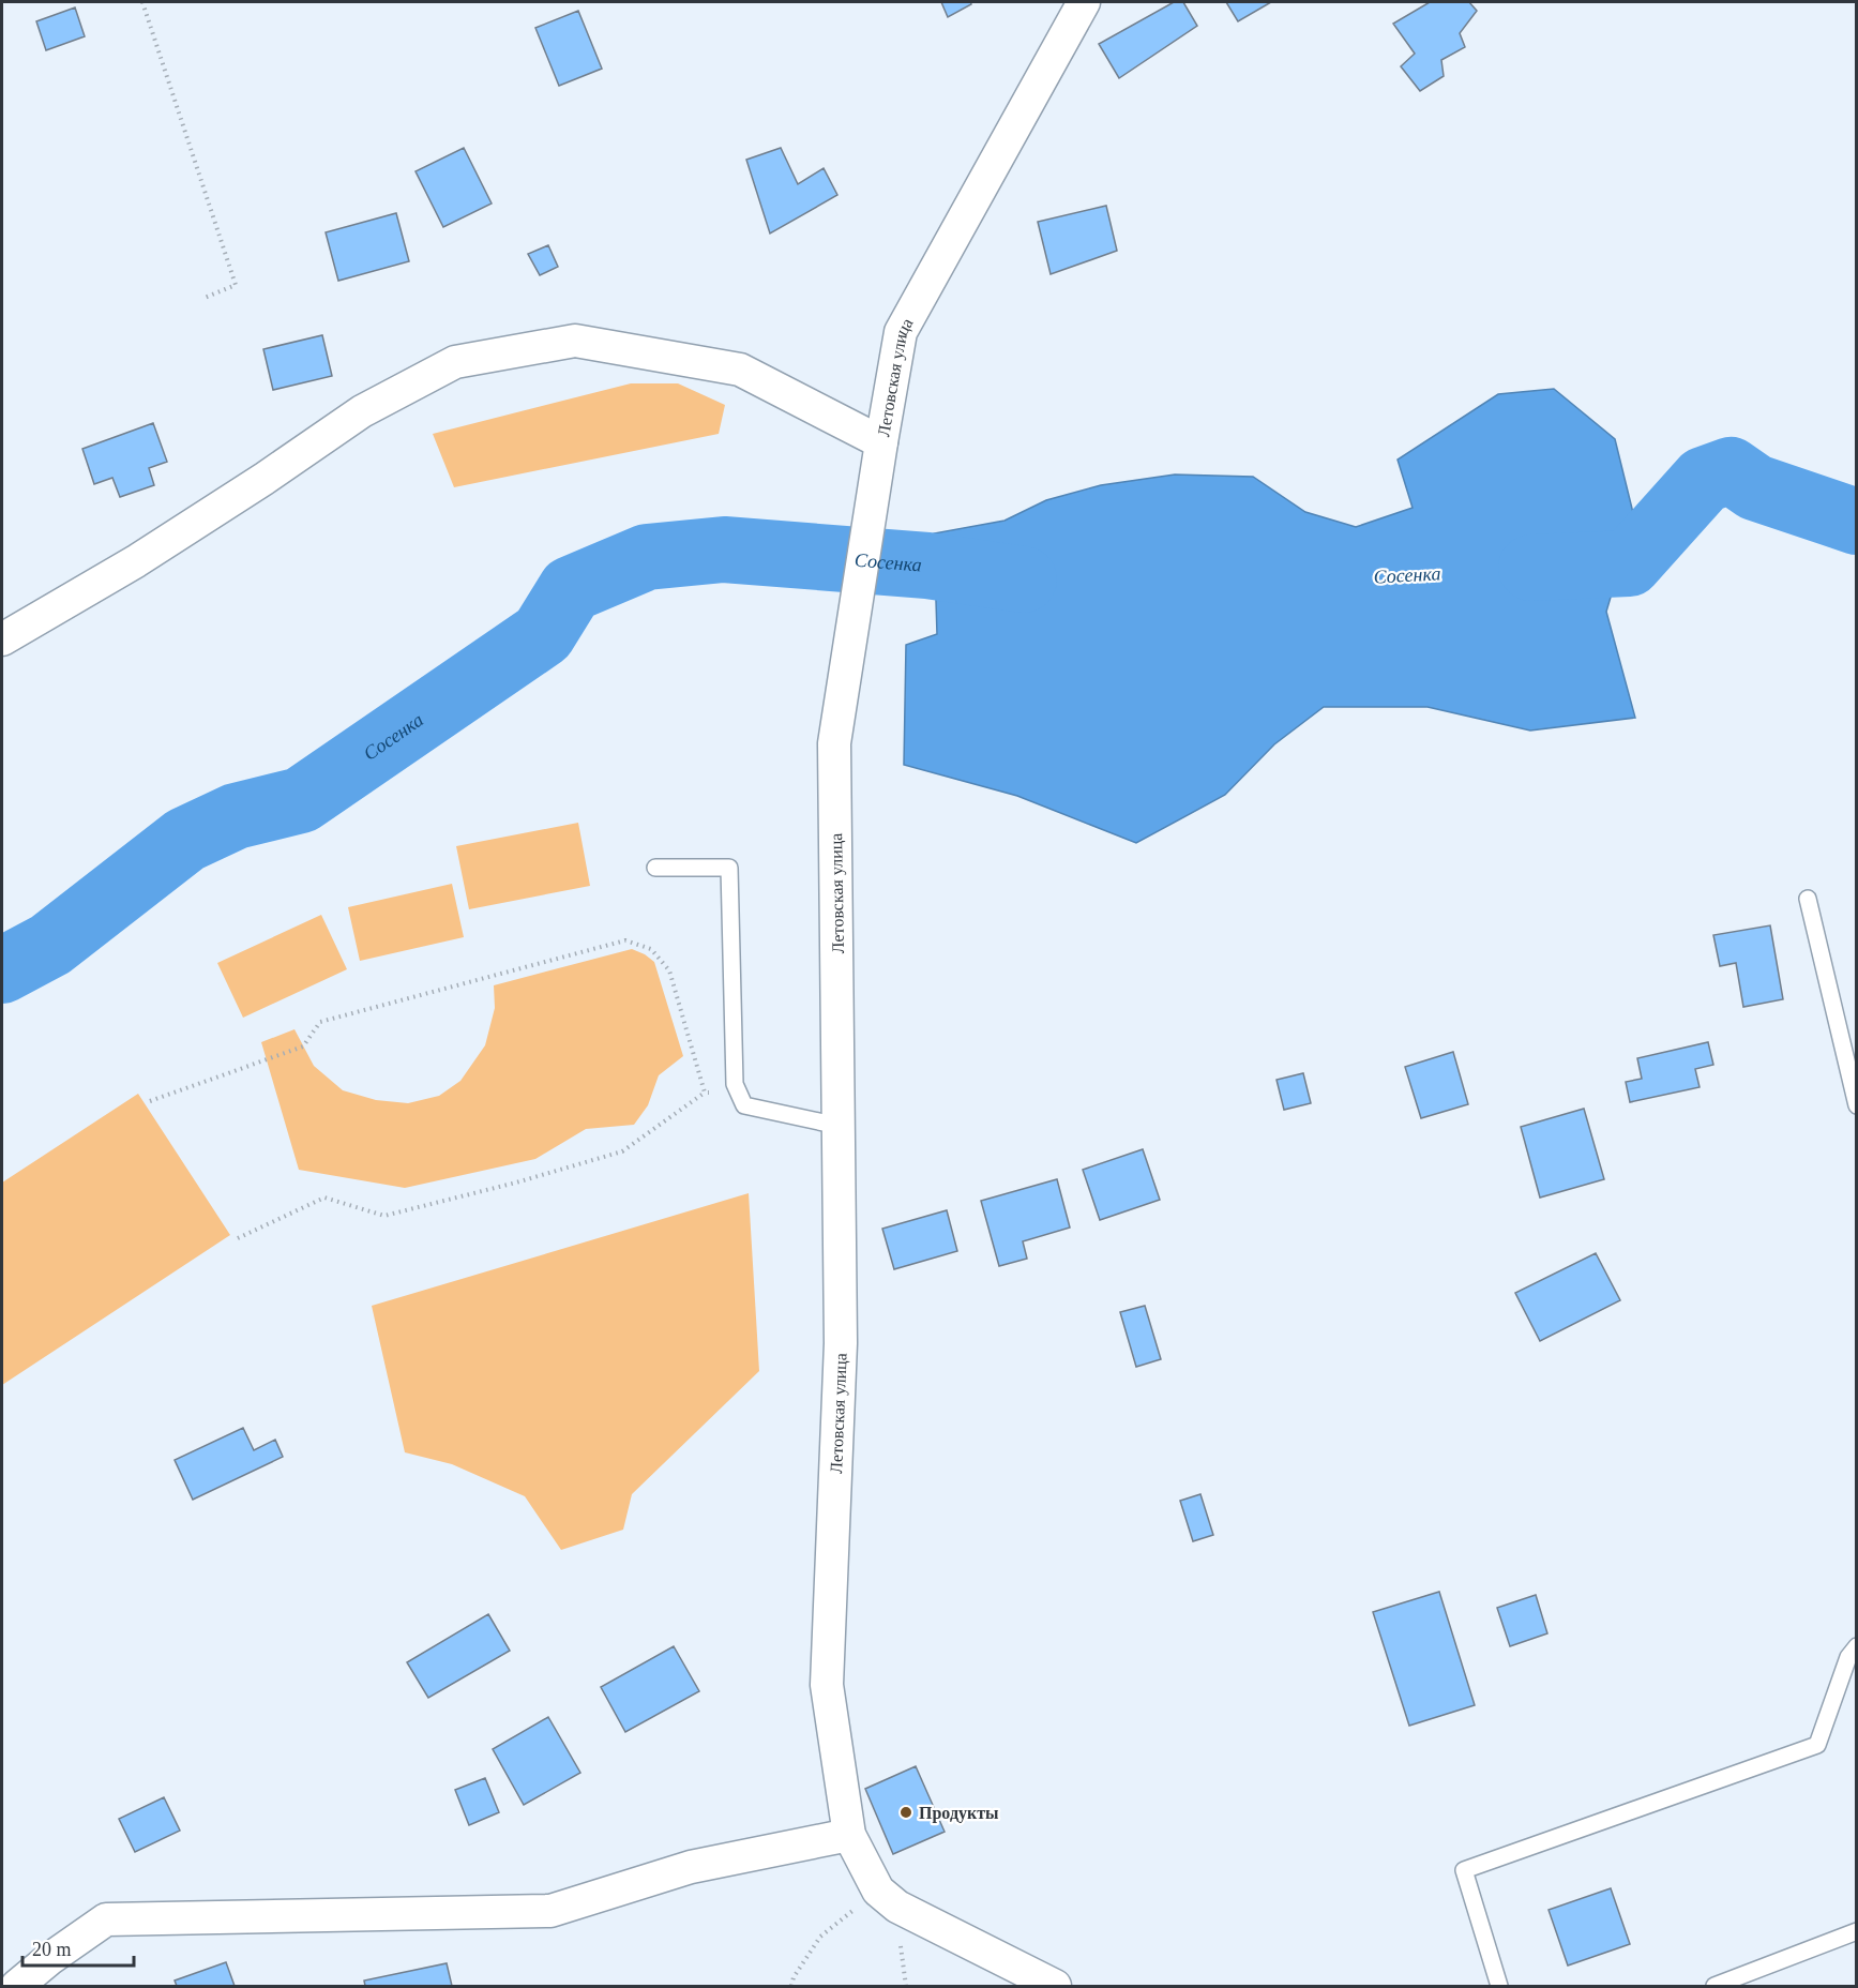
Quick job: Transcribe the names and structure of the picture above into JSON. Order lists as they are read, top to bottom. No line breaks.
{"streets":{"street":["Летовская улица"]},"water":["Сосенка"],"places":["Продукты"],"scale_bar":"20 m"}
